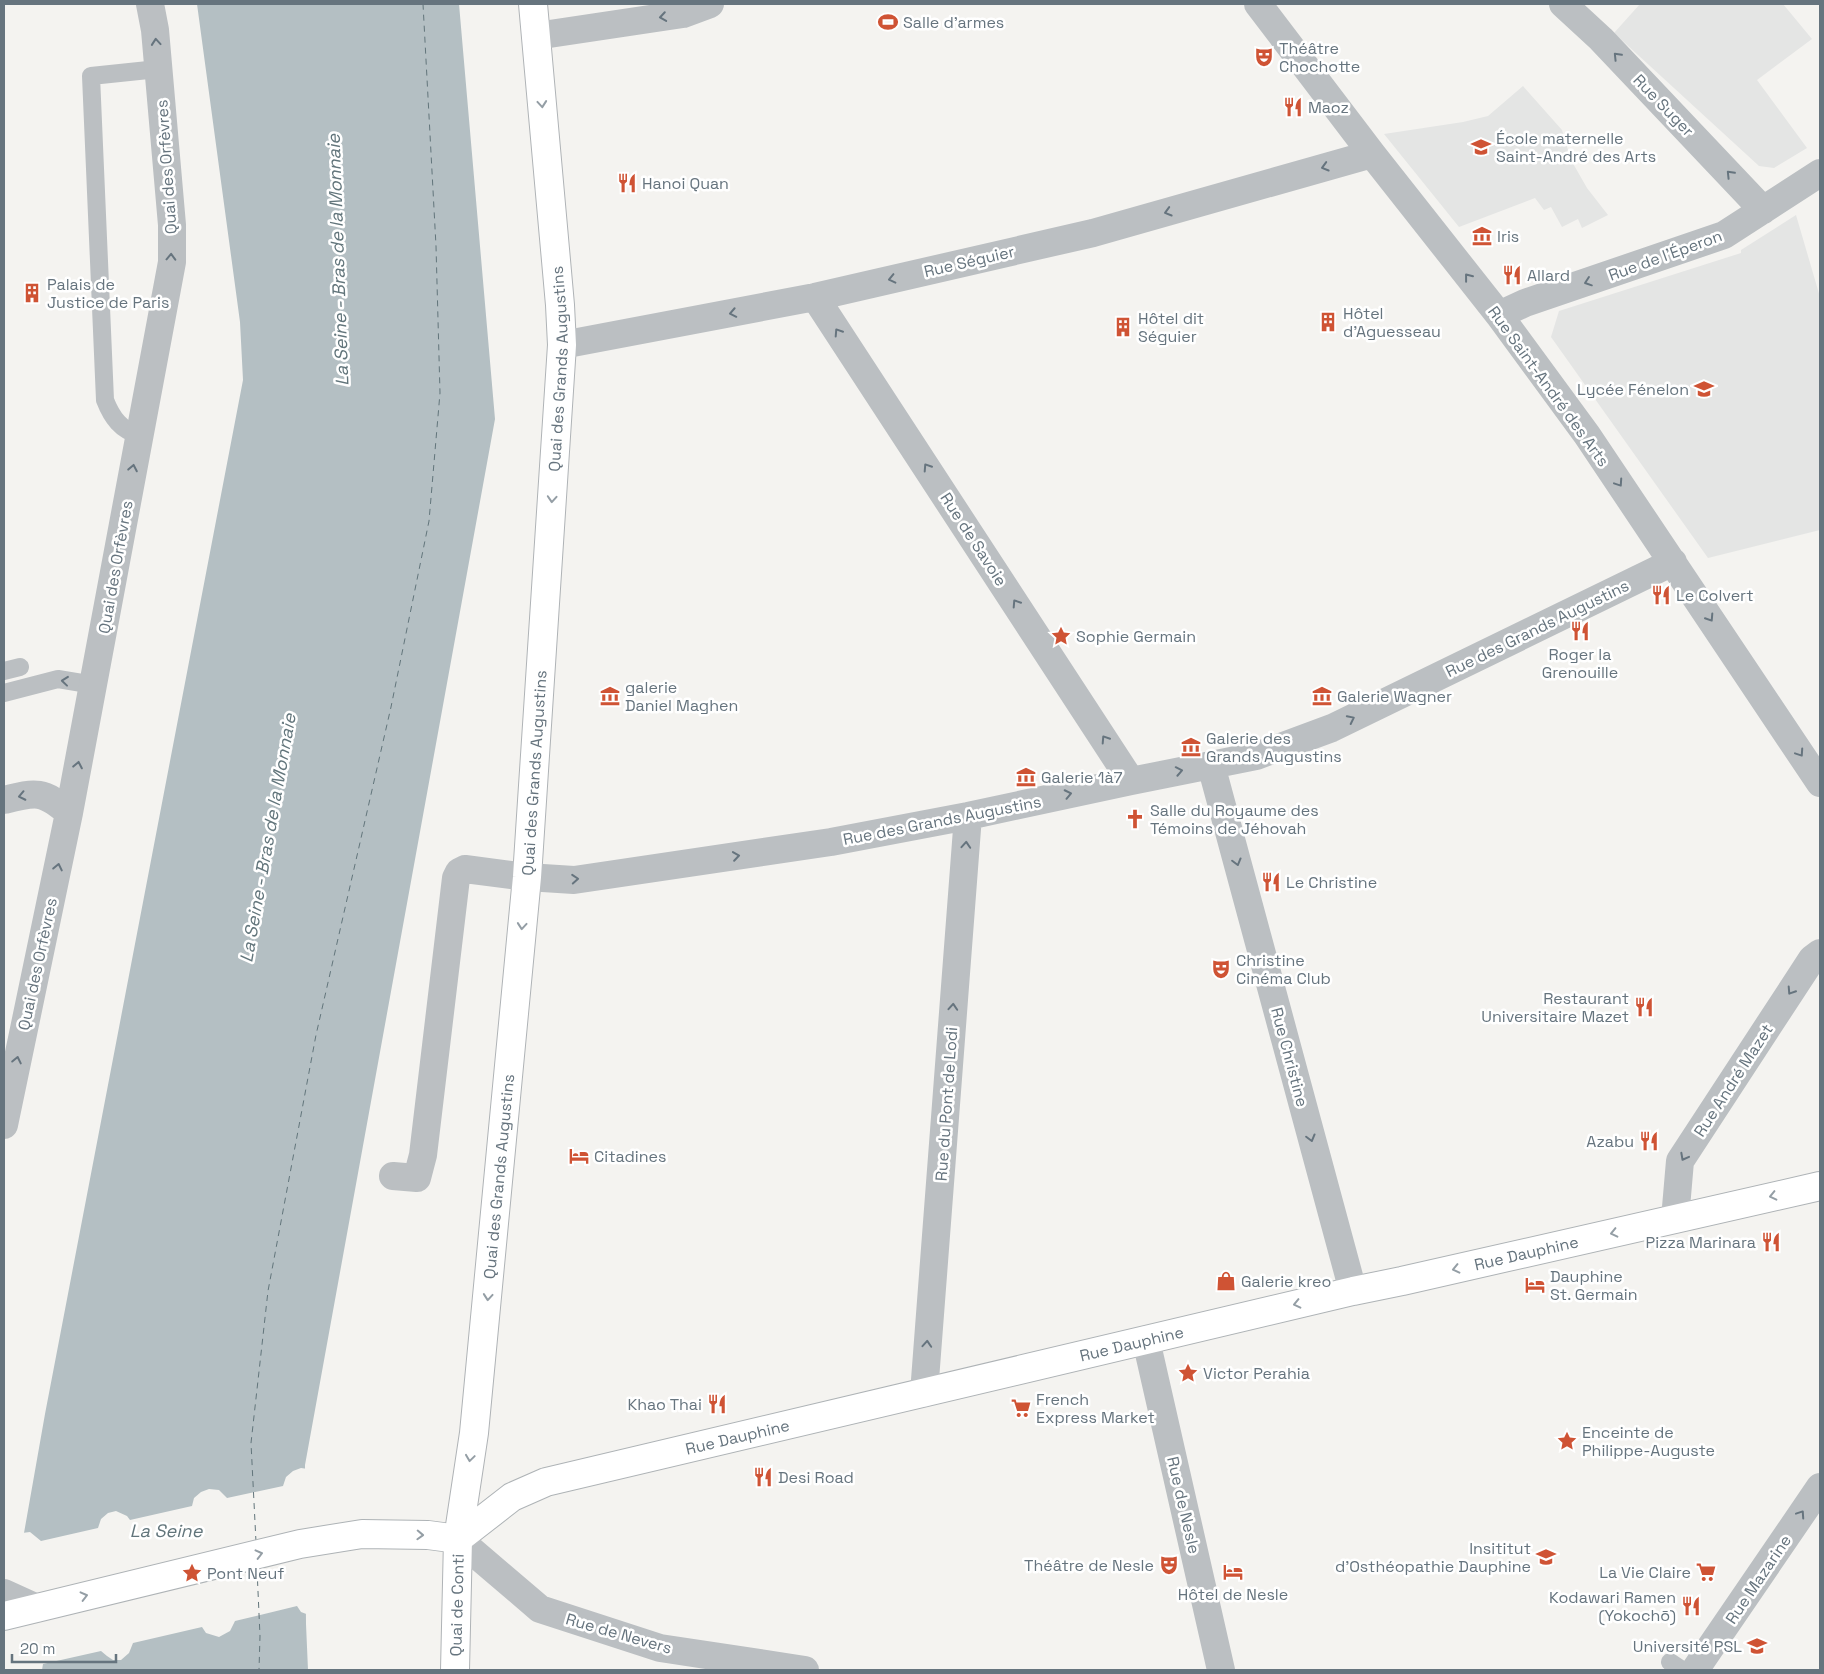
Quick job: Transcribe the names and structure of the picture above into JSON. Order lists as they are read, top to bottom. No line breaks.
{"streets":{"street":["Rue Suger","Quai des Orfèvres","Rue de l'Éperon","Rue Séguier","Quai des Grands Augustins","Rue Saint-André des Arts","Rue de Savoie","Rue des Grands Augustins","Rue Christine","Rue André Mazet","Rue du Pont de Lodi","Rue Dauphine","Rue de Nesle","Rue Mazarine","Quai de Conti","Rue de Nevers"]},"crossings":[["Rue Suger","Rue de l'Éperon"],["Rue de l'Éperon","Rue Saint-André des Arts"],["Rue Séguier","Quai des Grands Augustins"],["Rue Séguier","Rue Saint-André des Arts"],["Rue Séguier","Rue de Savoie"],["Quai des Grands Augustins","Rue des Grands Augustins"],["Quai des Grands Augustins","Rue Dauphine"],["Quai des Grands Augustins","Quai de Conti"],["Quai des Grands Augustins","Rue de Nevers"],["Rue Saint-André des Arts","Rue des Grands Augustins"],["Rue de Savoie","Rue des Grands Augustins"],["Rue des Grands Augustins","Rue Christine"],["Rue des Grands Augustins","Rue du Pont de Lodi"],["Rue Christine","Rue Dauphine"],["Rue André Mazet","Rue Dauphine"],["Rue du Pont de Lodi","Rue Dauphine"],["Rue Dauphine","Rue de Nesle"],["Rue Dauphine","Quai de Conti"],["Rue Dauphine","Rue de Nevers"],["Quai de Conti","Rue de Nevers"]],"one_way":["Rue Suger","Quai des Orfèvres","Rue de l'Éperon","Rue Séguier","Quai des Grands Augustins","Rue de Savoie","Rue des Grands Augustins","Rue Christine","Rue André Mazet","Rue du Pont de Lodi","Rue Dauphine","Rue Mazarine"],"water":["La Seine - Bras de la Monnaie","La Seine"],"places":{"sports":["Salle d'armes"],"theatre":["Théâtre Chochotte","Christine Cinéma Club","Théâtre de Nesle"],"restaurant":["Maoz","Hanoi Quan","Allard","Le Colvert","Roger la Grenouille","Le Christine","Restaurant Universitaire Mazet","Azabu","Pizza Marinara","Khao Thai","Desi Road","Kodawari Ramen (Yokochō)"],"school or university":["École maternelle Saint-André des Arts","Lycée Fénelon","Insititut d'Osthéopathie Dauphine","Université PSL"],"museum":["Iris","galerie Daniel Maghen","Galerie Wagner","Galerie des Grands Augustins","Galerie 1à7"],"building":["Palais de Justice de Paris","Hôtel d'Aguesseau","Hôtel dit Séguier"],"place":["Sophie Germain","Victor Perahia","Enceinte de Philippe-Auguste","Pont Neuf"],"church":["Salle du Royaume des Témoins de Jéhovah"],"hotel":["Citadines","Dauphine St. Germain","Hôtel de Nesle"],"shop":["Galerie kreo"],"supermarket":["French Express Market","La Vie Claire"]},"scale_bar":"20 m"}
